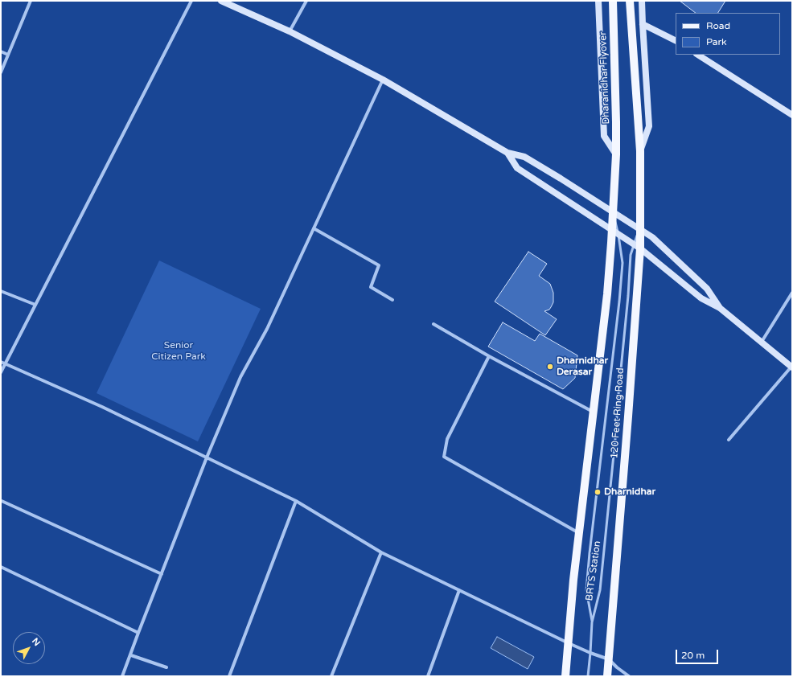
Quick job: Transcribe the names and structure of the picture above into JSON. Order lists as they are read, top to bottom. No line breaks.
{"streets":{"main road":["Dharanidhar Flyover","120 Feet Ring Road"],"lane":["BRTS Station"]},"crossings":[["120 Feet Ring Road","BRTS Station"]],"parks":["Senior Citizen Park"],"places":["Dharnidhar Derasar","Dharnidhar"],"legend":["Road","Park"],"scale_bar":"20 m","north":"top right"}
